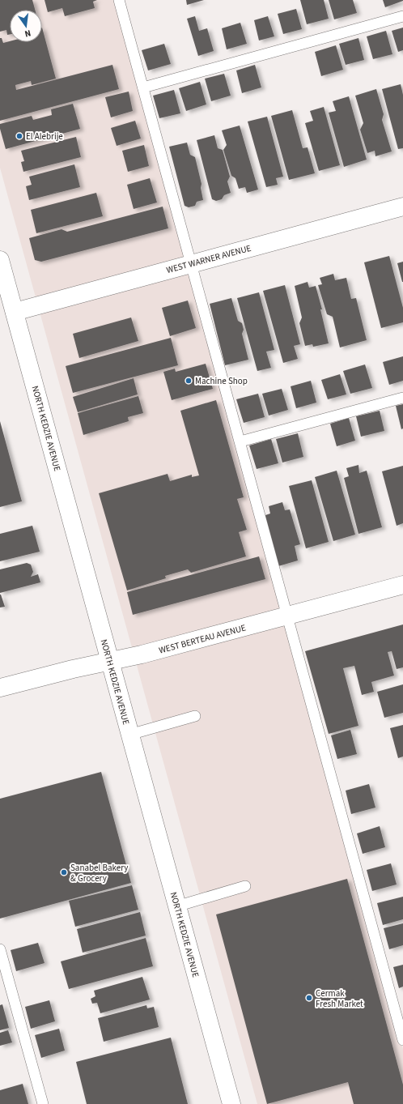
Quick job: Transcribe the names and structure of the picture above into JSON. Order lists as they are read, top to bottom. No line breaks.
{"streets":{"main road":["WEST WARNER AVENUE","NORTH KEDZIE AVENUE","WEST BERTEAU AVENUE"]},"crossings":[["WEST WARNER AVENUE","NORTH KEDZIE AVENUE"],["NORTH KEDZIE AVENUE","WEST BERTEAU AVENUE"]],"places":["El Alebrije","Machine Shop","Sanabel Bakery & Grocery","Cermak Fresh Market"],"north":"bottom"}
